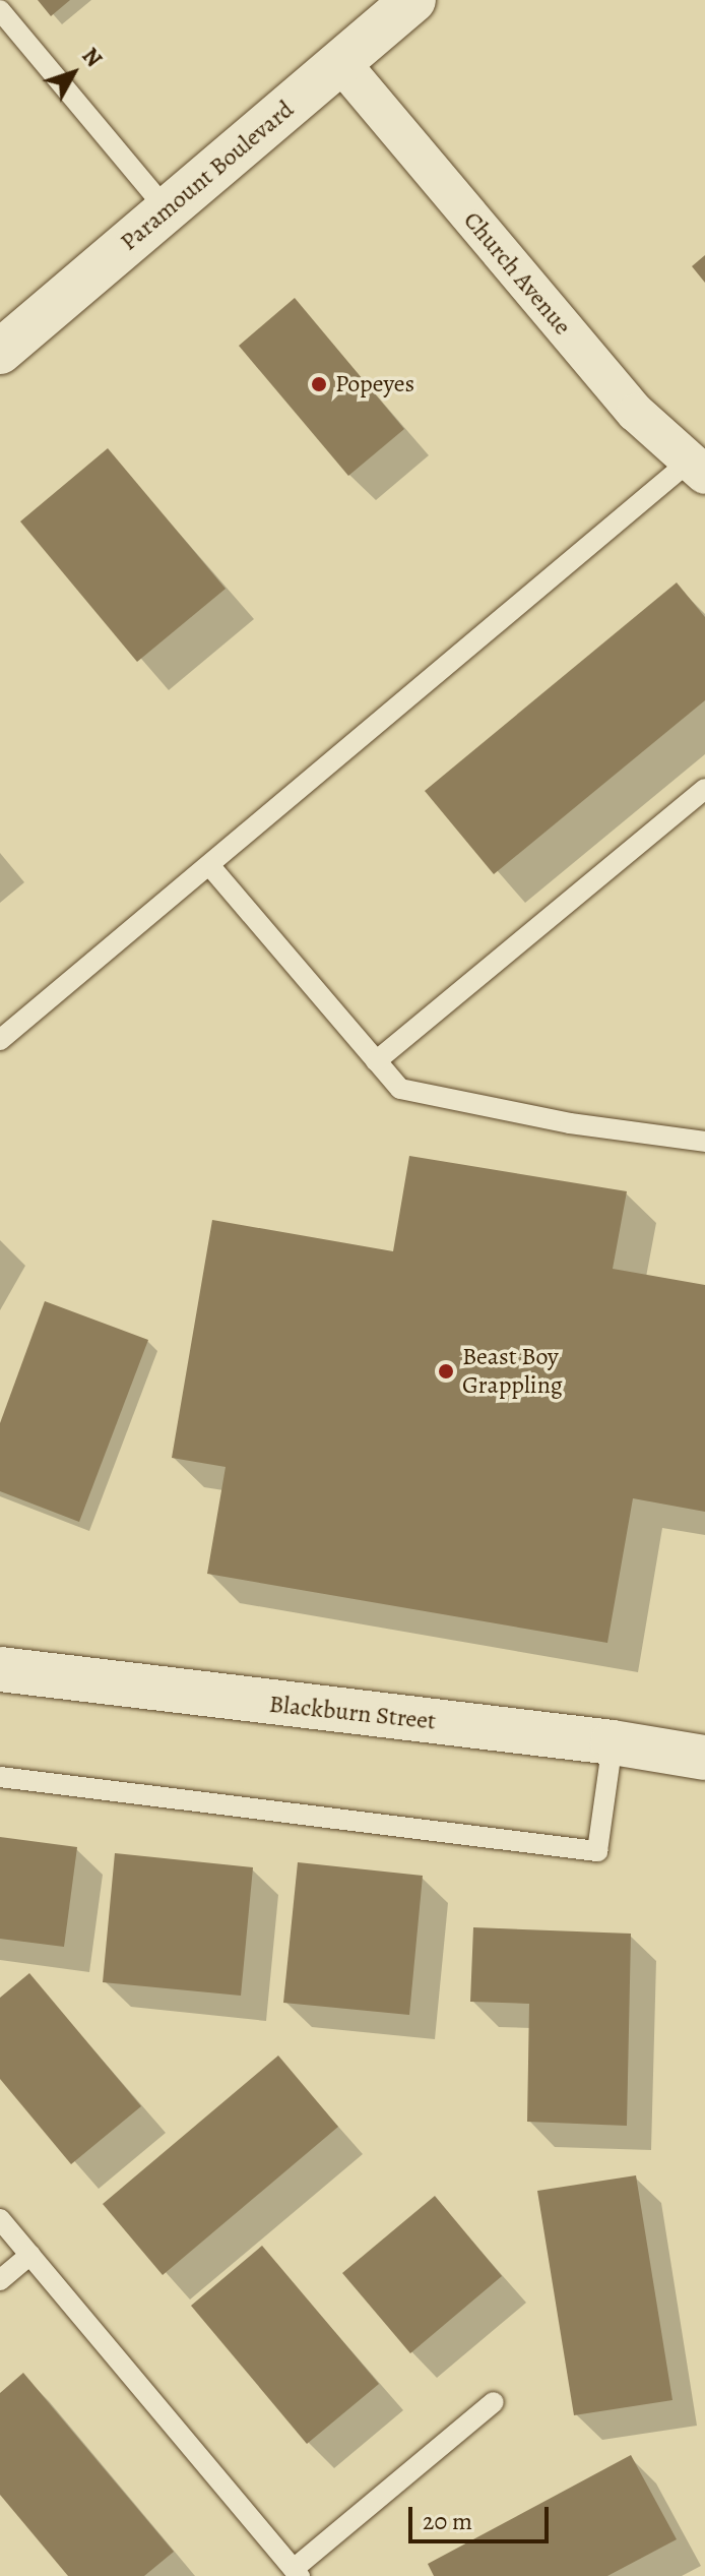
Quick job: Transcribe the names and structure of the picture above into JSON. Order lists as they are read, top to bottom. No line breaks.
{"streets":{"street":["Paramount Boulevard","Church Avenue","Blackburn Street"]},"crossings":[["Paramount Boulevard","Church Avenue"]],"places":["Popeyes","Beast Boy Grappling"],"scale_bar":"20 m","north":"top right"}
